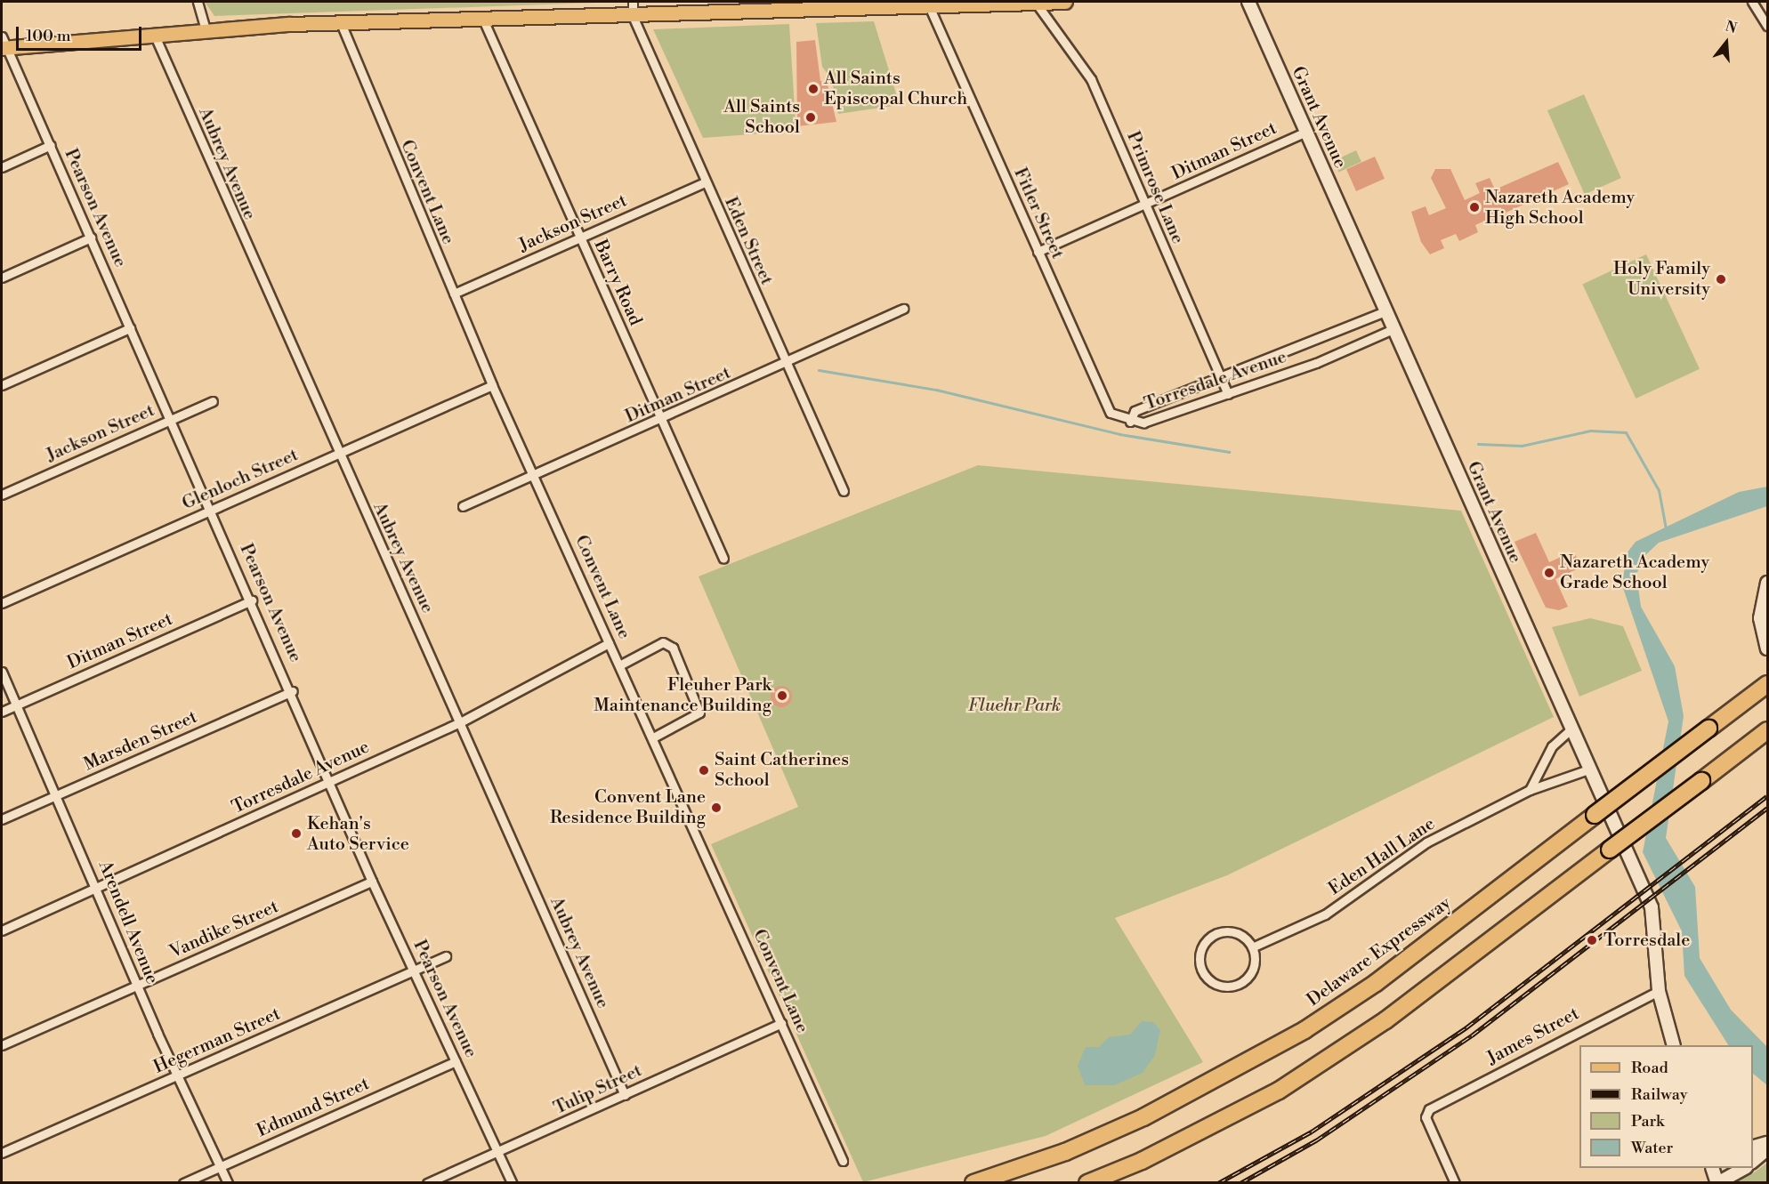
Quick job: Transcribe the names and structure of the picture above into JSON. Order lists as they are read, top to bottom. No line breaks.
{"streets":{"highway":["Delaware Expressway"],"street":["Grant Avenue","Ditman Street","Aubrey Avenue","Primrose Lane","Convent Lane","Pearson Avenue","Fitler Street","Jackson Street","Eden Street","Barry Road","Torresdale Avenue","Glenloch Street","Marsden Street","Eden Hall Lane","Arendell Avenue","Vandike Street","James Street","Hegerman Street","Tulip Street","Edmund Street"]},"crossings":[["Grant Avenue","Ditman Street"],["Grant Avenue","Torresdale Avenue"],["Grant Avenue","Eden Hall Lane"],["Grant Avenue","James Street"],["Ditman Street","Primrose Lane"],["Ditman Street","Convent Lane"],["Ditman Street","Pearson Avenue"],["Ditman Street","Fitler Street"],["Ditman Street","Eden Street"],["Ditman Street","Barry Road"],["Ditman Street","Arendell Avenue"],["Aubrey Avenue","Torresdale Avenue"],["Aubrey Avenue","Glenloch Street"],["Aubrey Avenue","Tulip Street"],["Primrose Lane","Torresdale Avenue"],["Convent Lane","Jackson Street"],["Convent Lane","Torresdale Avenue"],["Convent Lane","Glenloch Street"],["Convent Lane","Tulip Street"],["Pearson Avenue","Jackson Street"],["Pearson Avenue","Torresdale Avenue"],["Pearson Avenue","Glenloch Street"],["Pearson Avenue","Marsden Street"],["Pearson Avenue","Vandike Street"],["Pearson Avenue","Hegerman Street"],["Pearson Avenue","Tulip Street"],["Pearson Avenue","Edmund Street"],["Fitler Street","Torresdale Avenue"],["Jackson Street","Eden Street"],["Jackson Street","Barry Road"],["Torresdale Avenue","Arendell Avenue"],["Marsden Street","Arendell Avenue"],["Arendell Avenue","Vandike Street"],["Arendell Avenue","Hegerman Street"],["Arendell Avenue","Edmund Street"]],"parks":["Fluehr Park"],"places":["All Saints Episcopal Church","All Saints School","Nazareth Academy High School","Holy Family University","Nazareth Academy Grade School","Fleuher Park Maintenance Building","Saint Catherines School","Convent Lane Residence Building","Kehan's Auto Service","Torresdale"],"legend":["Road","Railway","Park","Water"],"scale_bar":"100 m","north":"top"}
